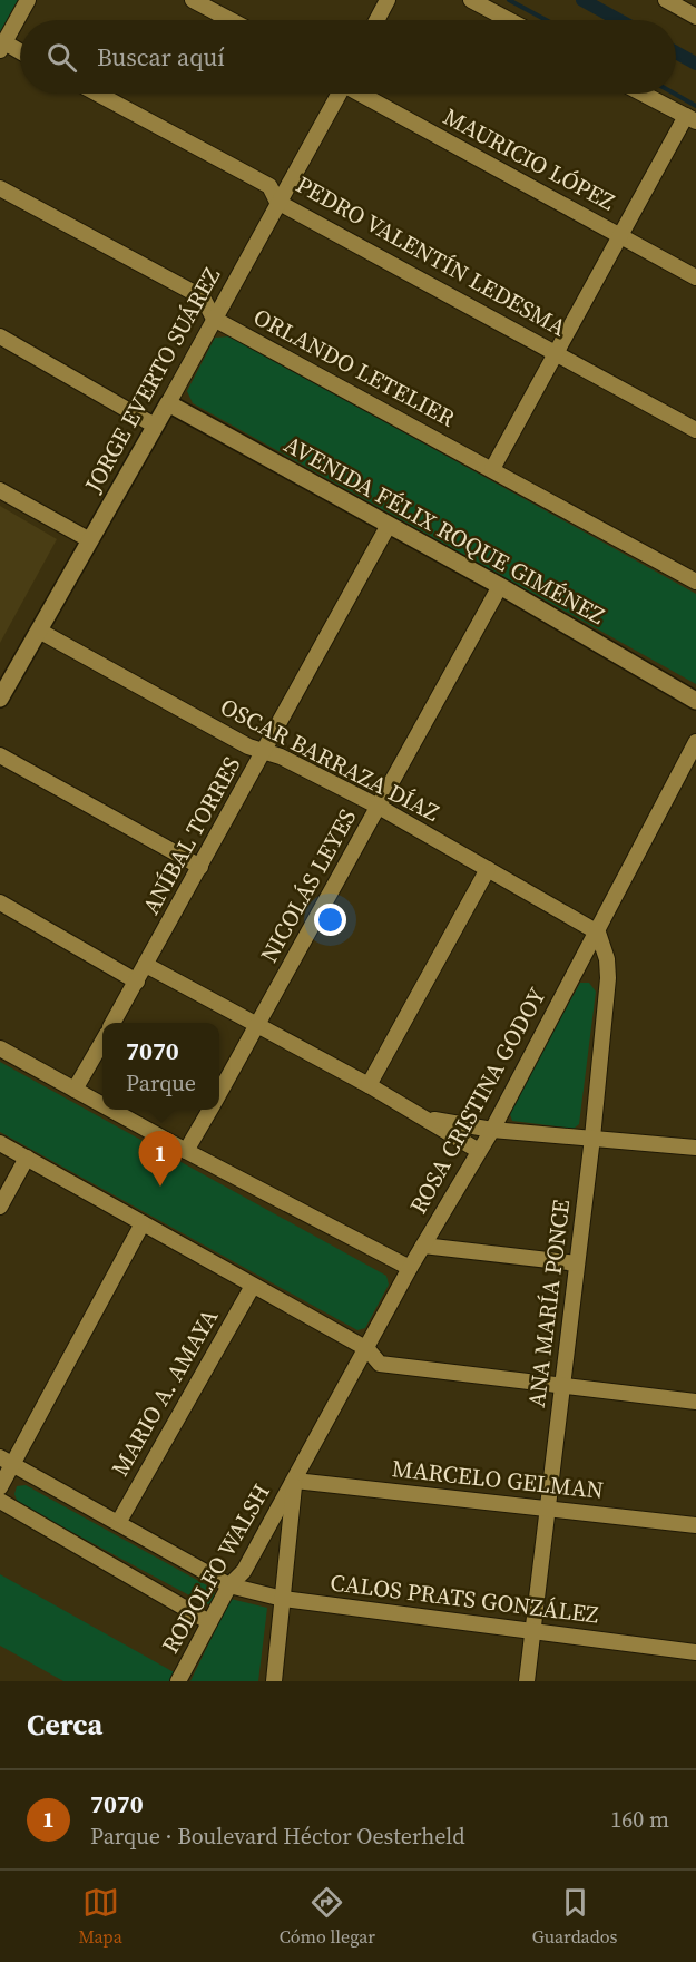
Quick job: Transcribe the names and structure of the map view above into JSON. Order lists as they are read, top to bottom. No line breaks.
{"streets":{"street":["MAURICIO LÓPEZ","PEDRO VALENTÍN LEDESMA","ORLANDO LETELIER","JORGE EVERTO SUÁREZ","AVENIDA FÉLIX ROQUE GIMÉNEZ","OSCAR BARRAZA DÍAZ","ANÍBAL TORRES","NICOLÁS LEYES","ROSA CRISTINA GODOY","ANA MARÍA PONCE","MARIO A. AMAYA","MARCELO GELMAN","RODOLFO WALSH","CALOS PRATS GONZÁLEZ"]},"crossings":[["PEDRO VALENTÍN LEDESMA","JORGE EVERTO SUÁREZ"],["ORLANDO LETELIER","JORGE EVERTO SUÁREZ"],["JORGE EVERTO SUÁREZ","AVENIDA FÉLIX ROQUE GIMÉNEZ"],["JORGE EVERTO SUÁREZ","OSCAR BARRAZA DÍAZ"],["AVENIDA FÉLIX ROQUE GIMÉNEZ","ANÍBAL TORRES"],["AVENIDA FÉLIX ROQUE GIMÉNEZ","NICOLÁS LEYES"],["OSCAR BARRAZA DÍAZ","ANÍBAL TORRES"],["OSCAR BARRAZA DÍAZ","NICOLÁS LEYES"],["OSCAR BARRAZA DÍAZ","ROSA CRISTINA GODOY"],["OSCAR BARRAZA DÍAZ","ANA MARÍA PONCE"],["ROSA CRISTINA GODOY","ANA MARÍA PONCE"],["ROSA CRISTINA GODOY","MARCELO GELMAN"],["ROSA CRISTINA GODOY","RODOLFO WALSH"],["ANA MARÍA PONCE","MARCELO GELMAN"],["ANA MARÍA PONCE","CALOS PRATS GONZÁLEZ"],["MARIO A. AMAYA","CALOS PRATS GONZÁLEZ"],["MARCELO GELMAN","RODOLFO WALSH"],["RODOLFO WALSH","CALOS PRATS GONZÁLEZ"]],"page":{"search":"Buscar aquí","popup":["7070","Parque"],"pins":"1","heading":"Cerca","list":[{"mark":"1","name":"7070","note":"Parque · Boulevard Héctor Oesterheld","value":"160 m"}],"nav":["Mapa","Cómo llegar","Guardados"]}}
